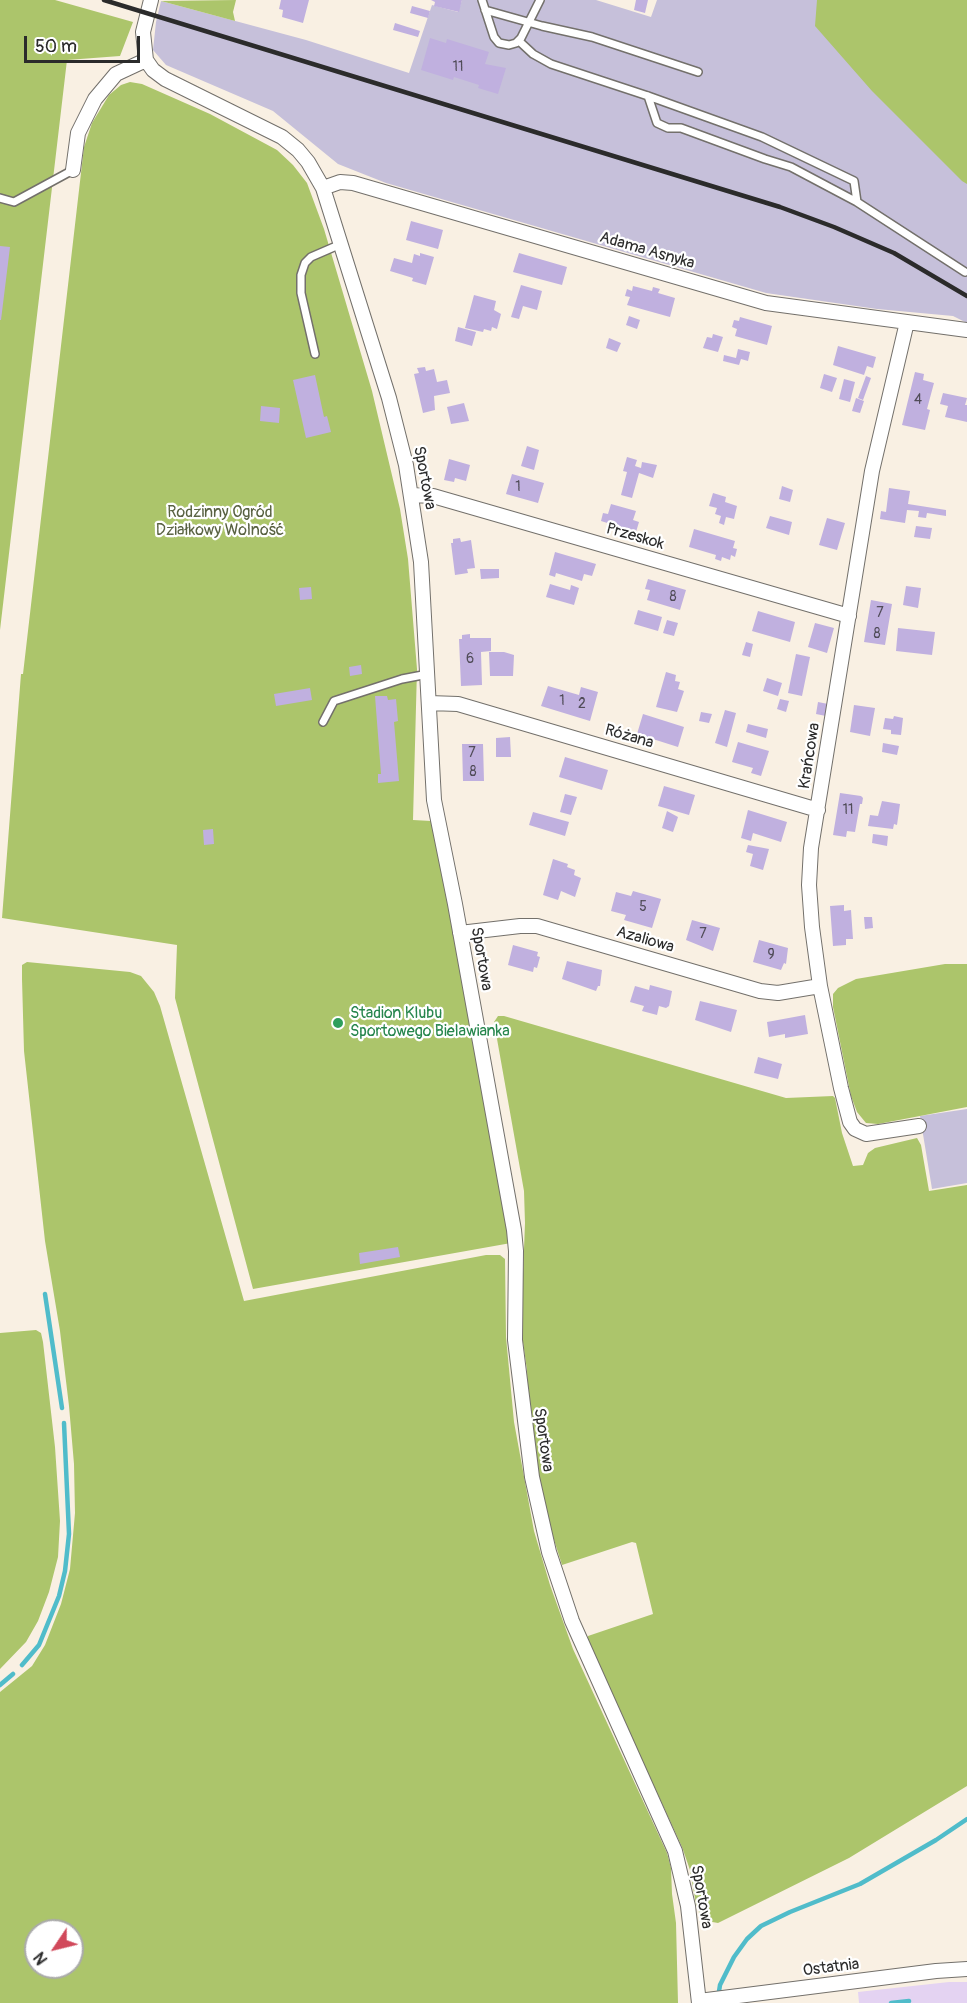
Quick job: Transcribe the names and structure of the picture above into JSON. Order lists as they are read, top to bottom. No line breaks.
{"streets":{"street":["Adama Asnyka","Sportowa","Przeskok","Różana","Krańcowa","Azaliowa","Ostatnia"]},"crossings":[["Adama Asnyka","Sportowa"],["Adama Asnyka","Krańcowa"],["Sportowa","Przeskok"],["Sportowa","Różana"],["Sportowa","Azaliowa"],["Sportowa","Ostatnia"],["Przeskok","Krańcowa"],["Różana","Krańcowa"],["Krańcowa","Azaliowa"]],"parks":["Rodzinny Ogród Działkowy Wolność"],"places":["Stadion Klubu Sportowego Bielawianka"],"house_numbers":["11","4","1","8","7","8","6","1","2","7","8","11","5","7","9"],"scale_bar":"50 m","north":"bottom left"}
